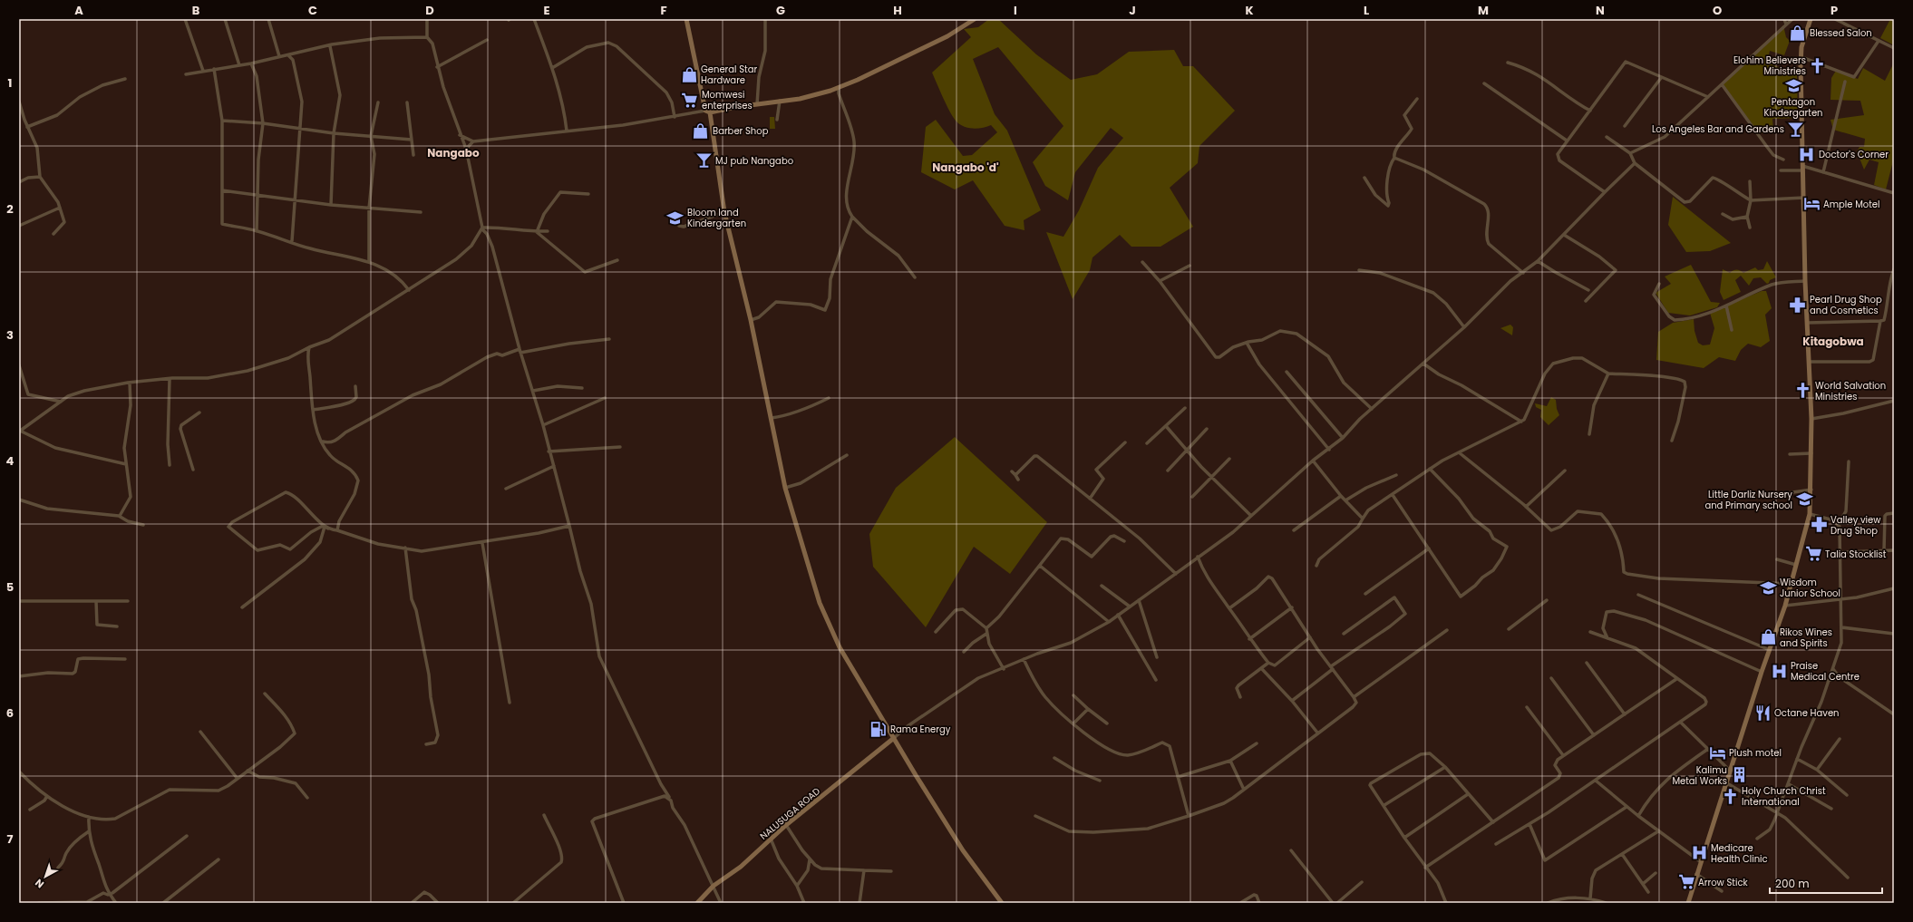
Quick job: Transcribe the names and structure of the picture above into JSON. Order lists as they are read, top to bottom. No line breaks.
{"streets":{"street":["NALUSUGA ROAD"]},"districts":["Nangabo","Nangabo 'd'","Kitagobwa"],"places":{"shop":["Blessed Salon","General Star Hardware","Barber Shop","Rikos Wines and Spirits"],"church":["Elohim Believers Ministries","World Salvation Ministries","Holy Church Christ International"],"school or university":["Pentagon Kindergarten","Bloom land Kindergarten","Little Darliz Nursery and Primary school","Wisdom Junior School"],"supermarket":["Momwesi enterprises","Talia Stocklist","Arrow Stick"],"bar":["Los Angeles Bar and Gardens","MJ pub Nangabo"],"hospital":["Doctor's Corner","Praise Medical Centre","Medicare Health Clinic"],"hotel":["Ample Motel","Plush motel"],"pharmacy":["Pearl Drug Shop and Cosmetics","Valley view Drug Shop"],"restaurant":["Octane Haven"],"fuel station":["Rama Energy"],"building":["Kalimu Metal Works"]},"scale_bar":"200 m","north":"bottom left","grid":{"columns":["A","B","C","D","E","F","G","H","I","J","K","L","M","N","O","P"],"rows":["1","2","3","4","5","6","7"]}}
